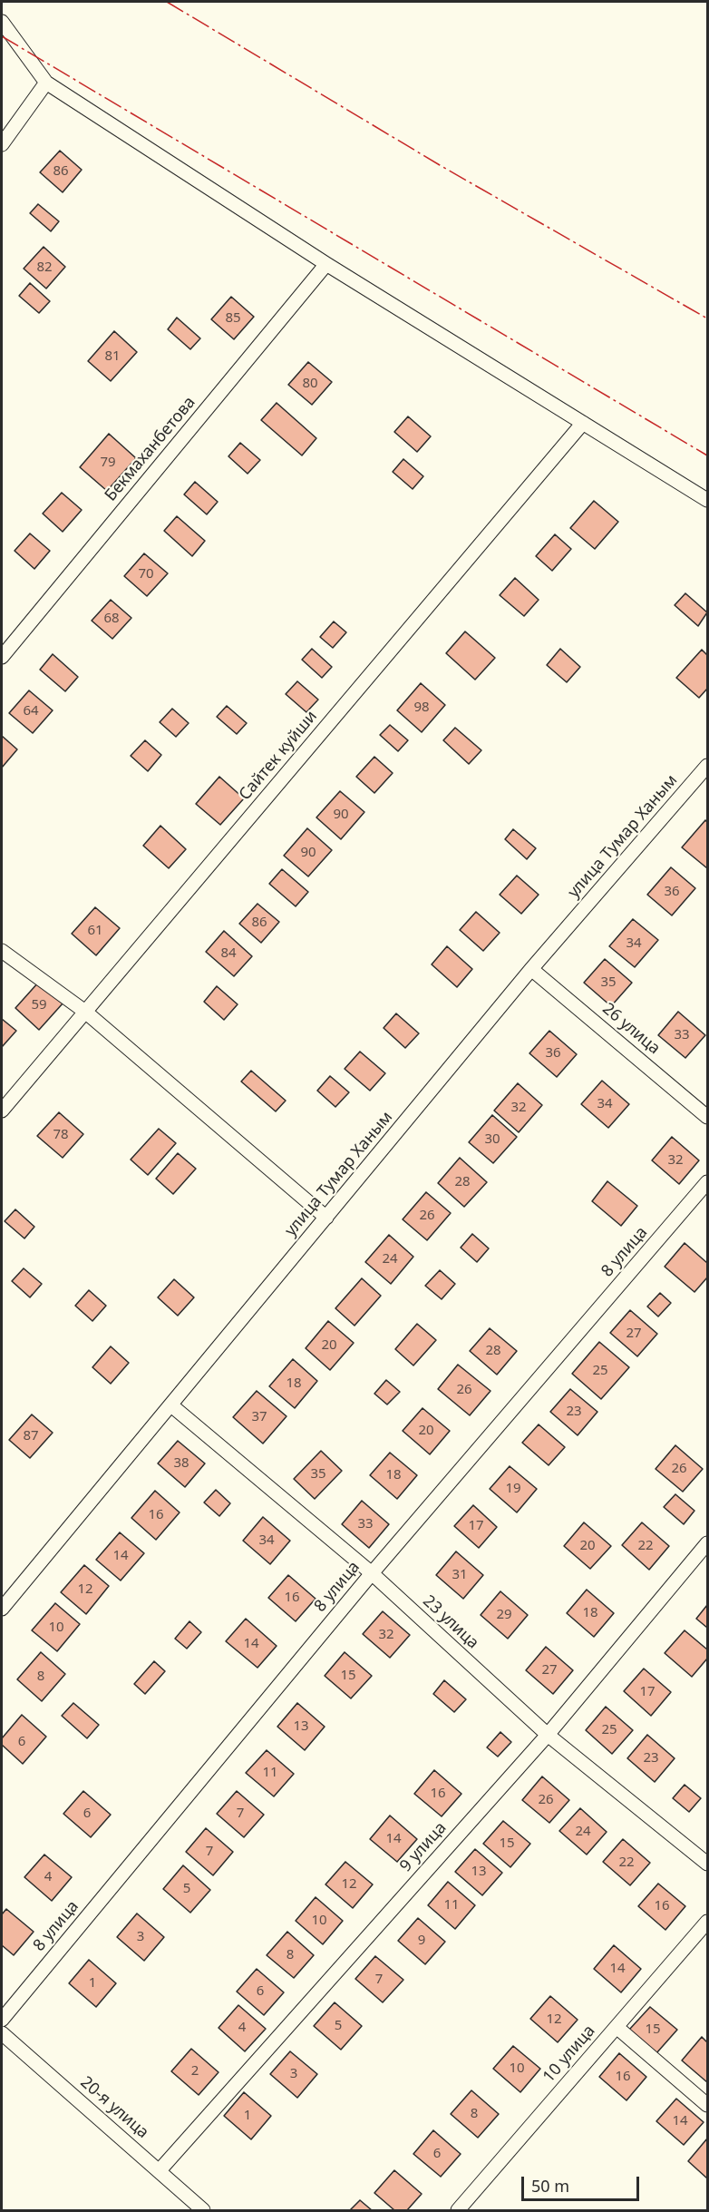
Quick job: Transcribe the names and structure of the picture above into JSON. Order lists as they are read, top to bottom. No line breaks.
{"streets":{"street":["Бекмаханбетова","Сайтек куйши","улица Тумар Ханым","26 улица","8 улица","23 улица","9 улица","10 улица","20-я улица"]},"crossings":[["улица Тумар Ханым","26 улица"],["улица Тумар Ханым","23 улица"],["8 улица","23 улица"],["23 улица","9 улица"],["9 улица","20-я улица"]],"house_numbers":["86","82","85","81","80","79","70","68","98","64","90","90","36","86","61","34","84","35","59","33","36","34","32","78","30","32","28","26","24","27","20","28","25","18","26","23","37","20","87","38","26","35","18","19","16","33","17","34","20","22","14","31","12","16","18","29","10","32","14","27","15","8","17","13","25","6","23","11","16","26","6","7","24","14","15","7","22","13","4","12","5","11","16","10","3","9","8","14","7","1","6","12","5","4","15","10","2","3","16","8","1","14","6"],"scale_bar":"50 m"}
